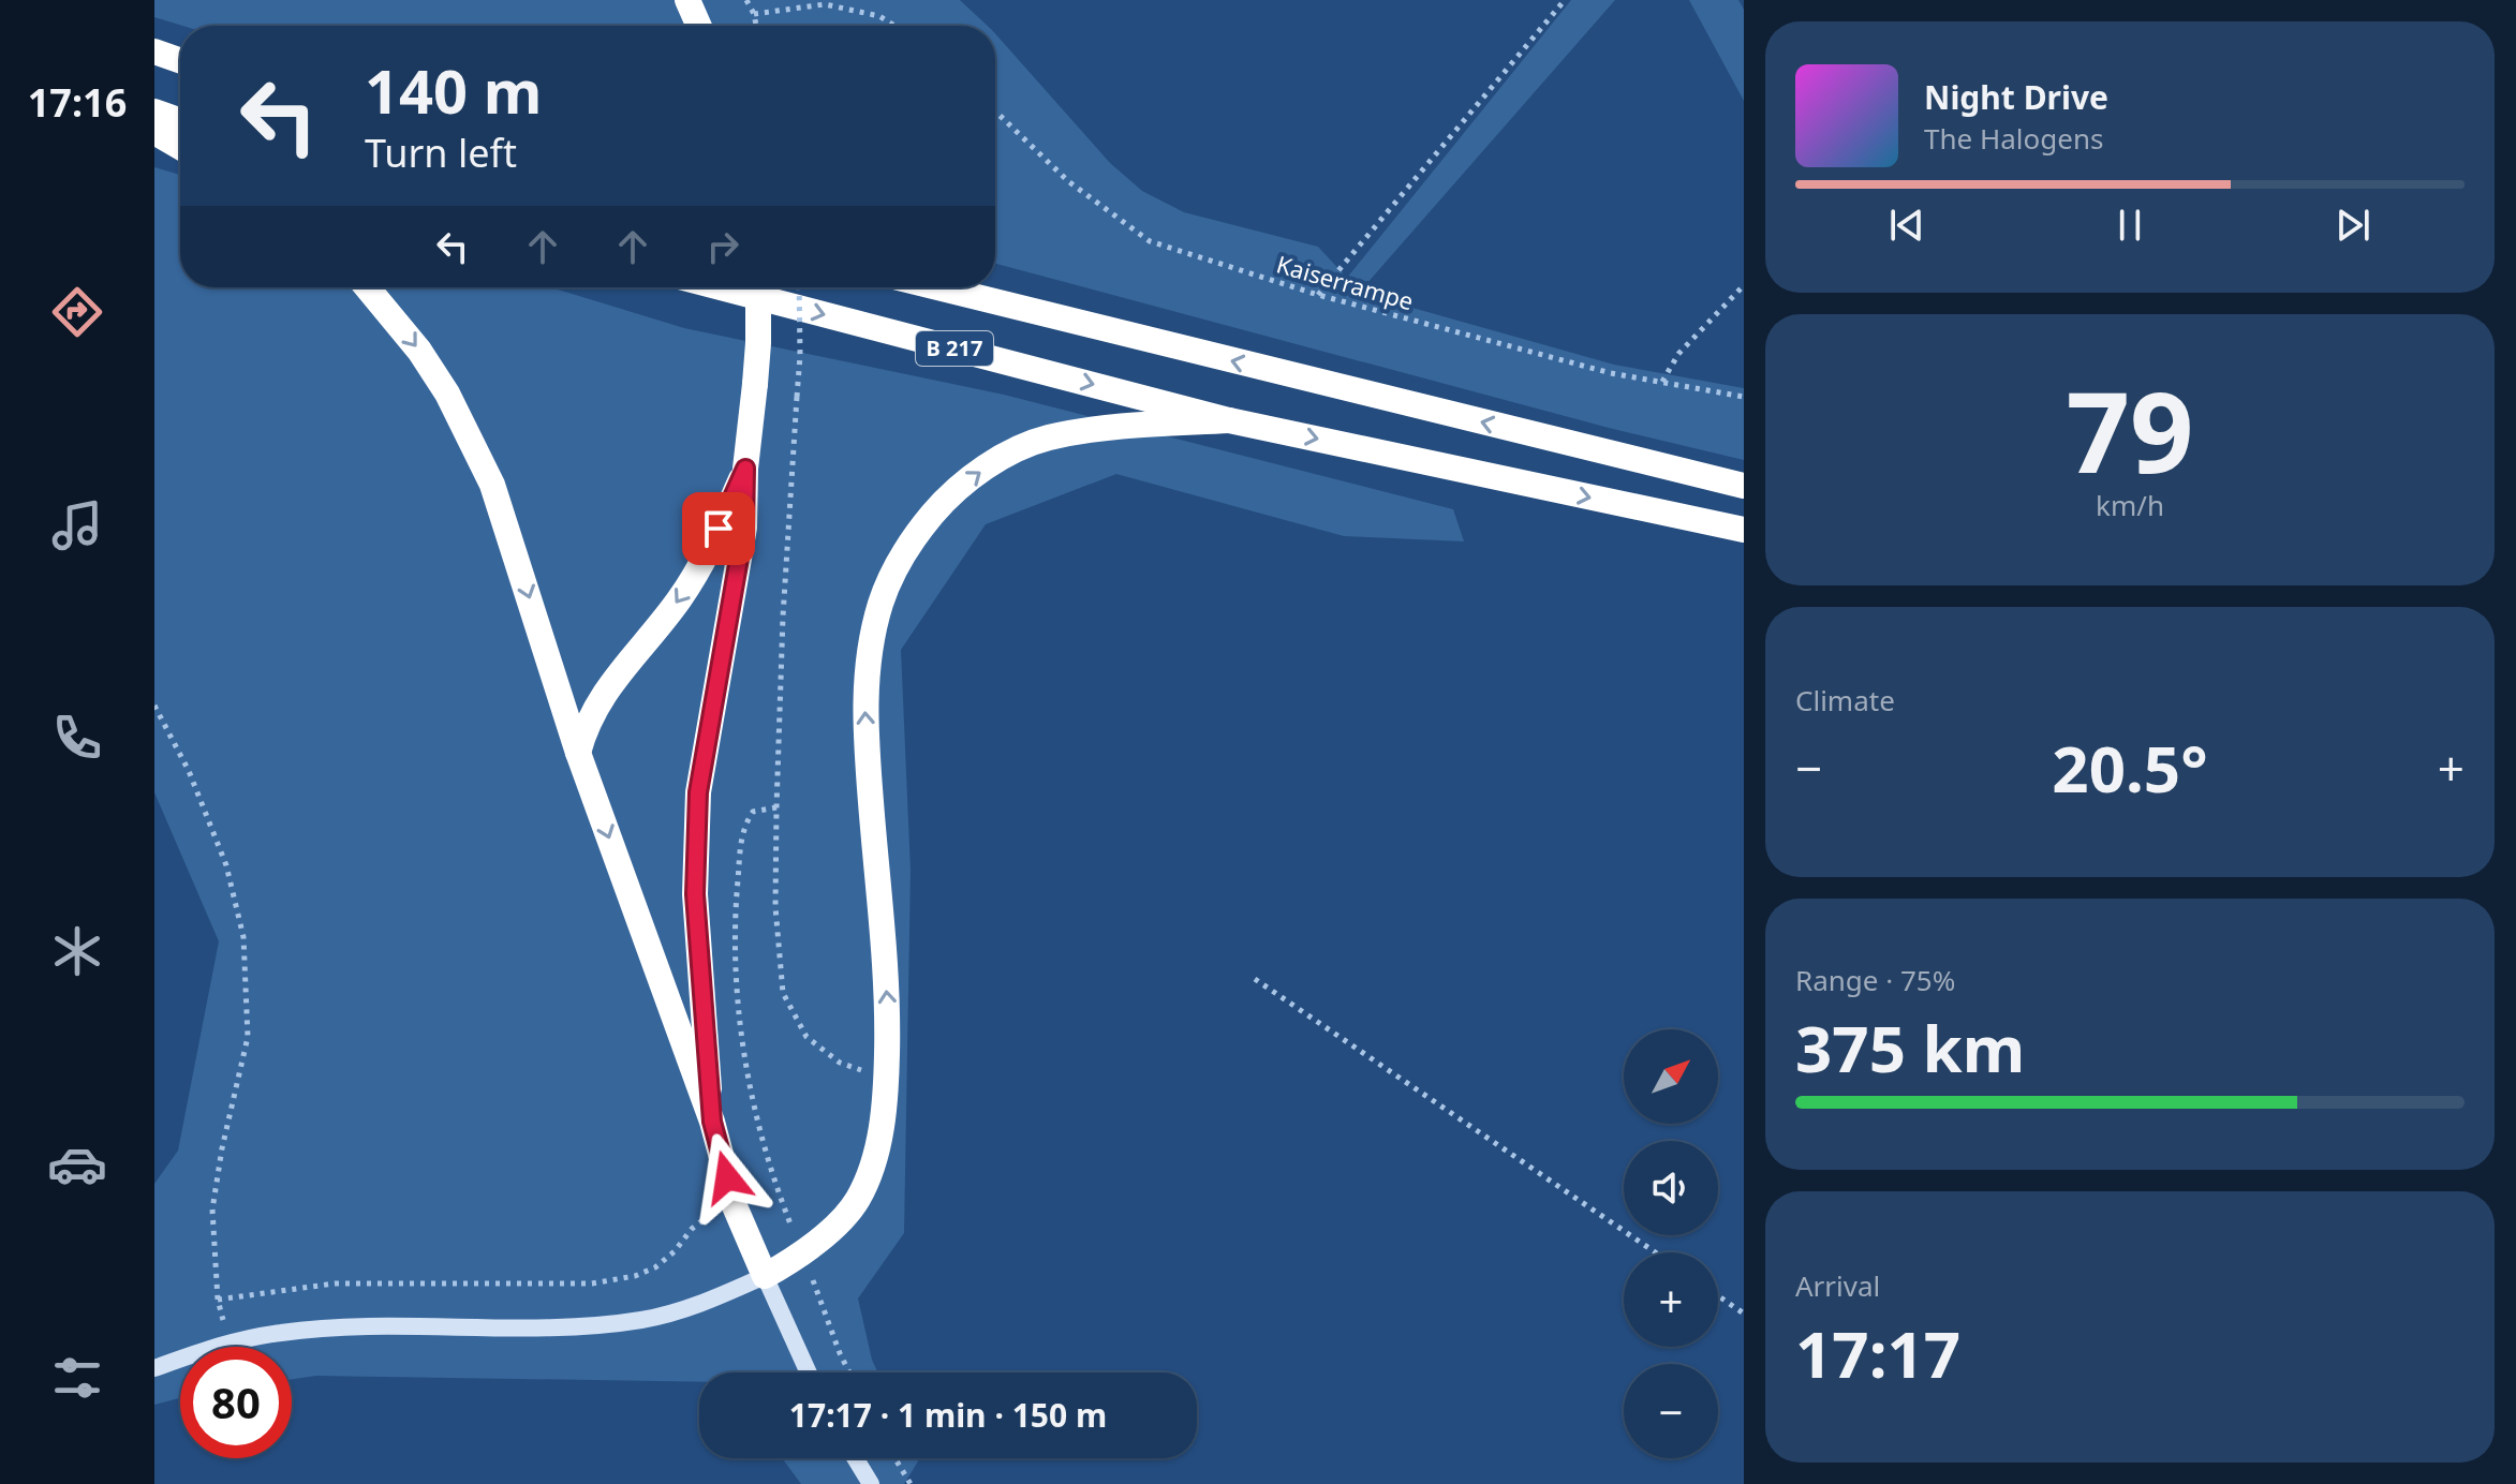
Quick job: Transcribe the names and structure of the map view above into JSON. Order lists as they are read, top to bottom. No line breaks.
{"streets":{"highway":["B 217"],"path":["Kaiserrampe"]},"north":"top right","page":{"tabs":"17:16","turn":["140 m","Turn left"],"song":["Night Drive","The Halogens"],"tile":[["79","km/h"],"Climate",["Range · 75%","375 km"],["Arrival","17:17"]],"heat":["−","20.5°","+"],"map_buttons":["+","−"],"limit":"80","trip":"17:17 · 1 min · 150 m"}}
